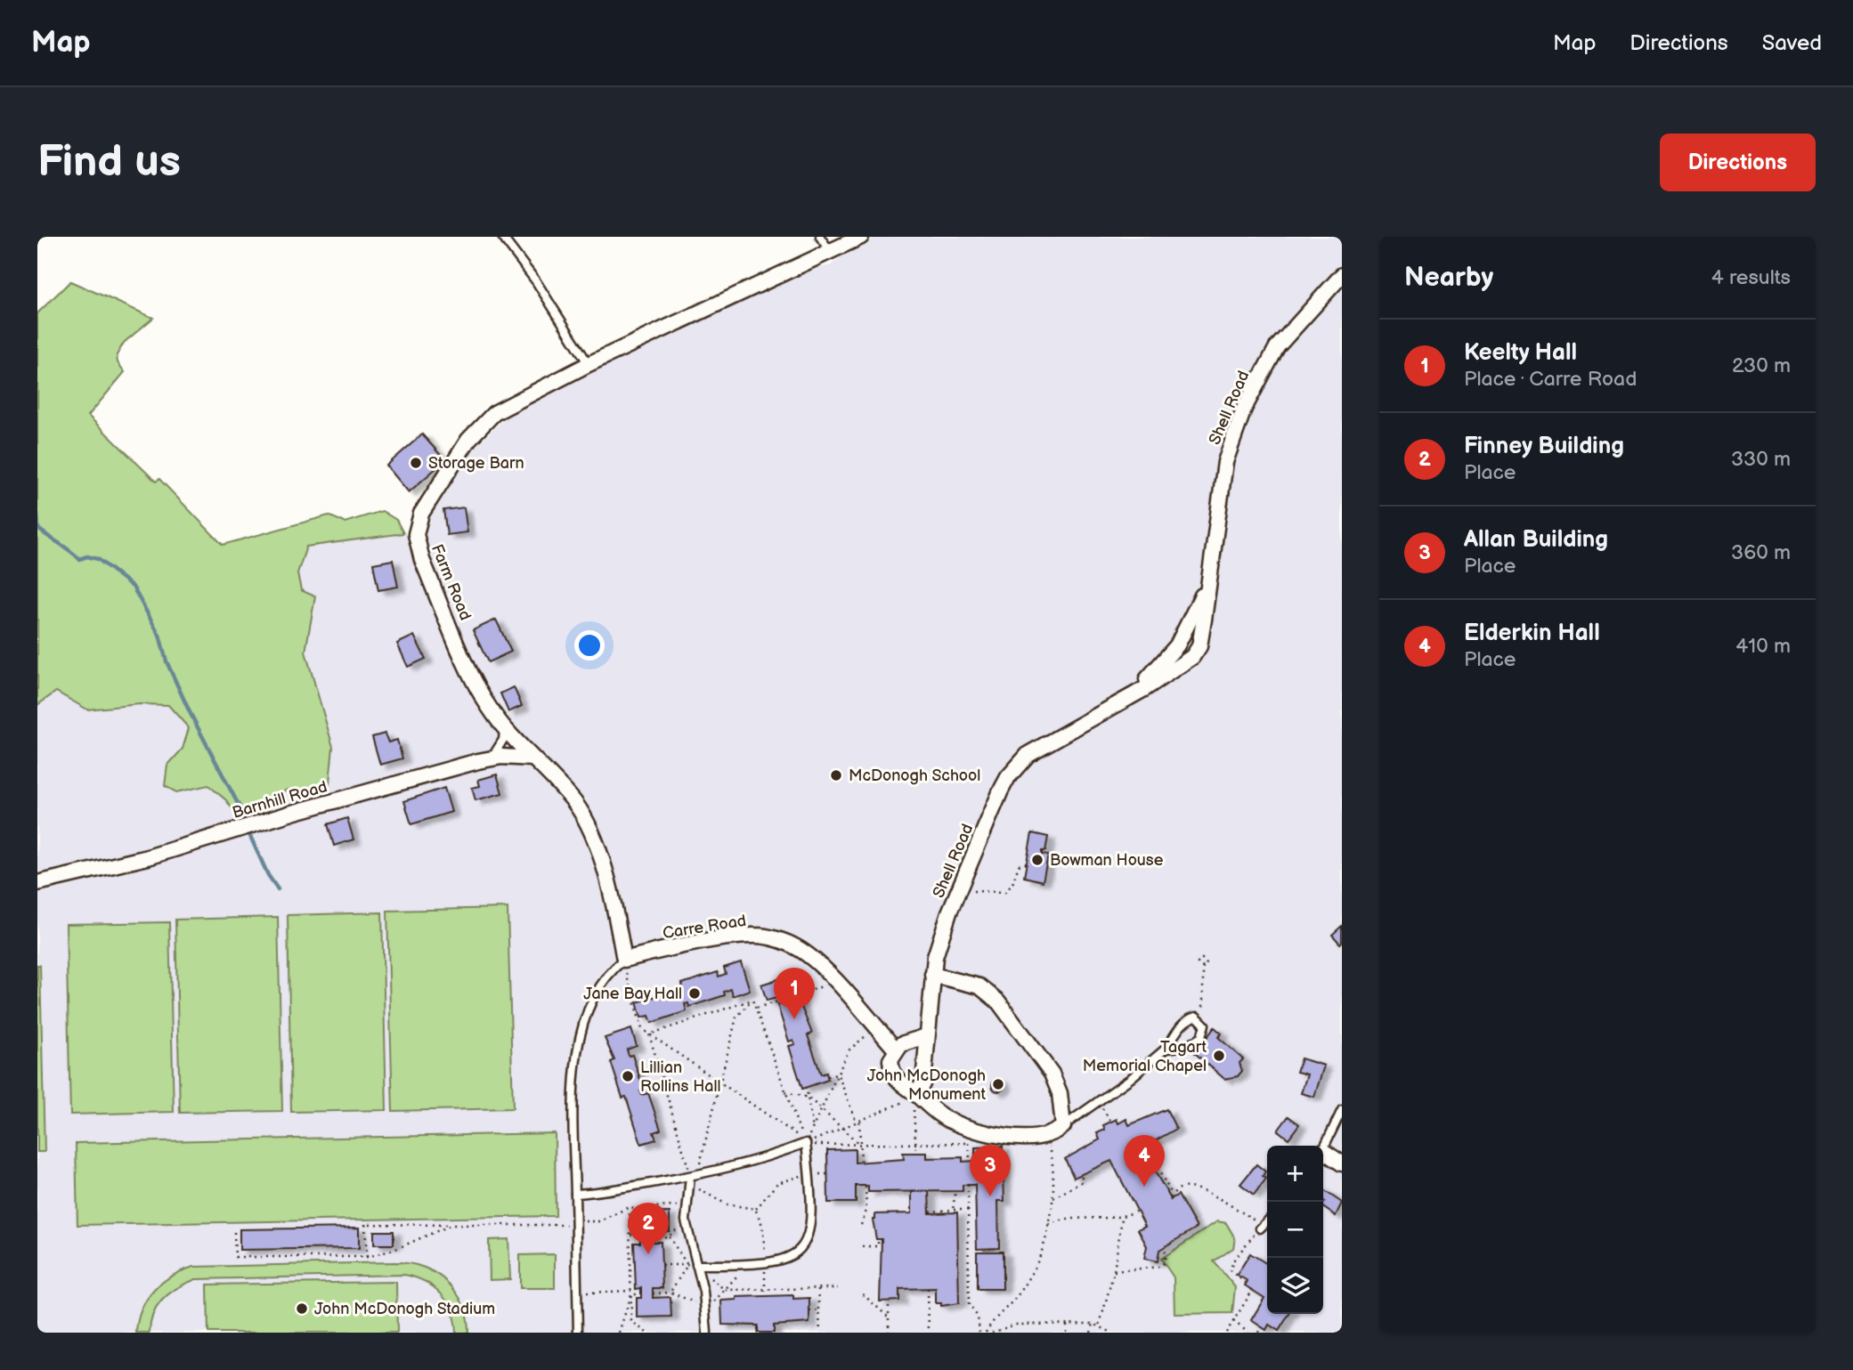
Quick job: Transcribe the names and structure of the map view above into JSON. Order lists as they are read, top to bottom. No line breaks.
{"streets":{"street":["Shell Road","Farm Road","Barnhill Road","Carre Road"]},"crossings":[["Farm Road","Barnhill Road"],["Farm Road","Carre Road"]],"places":["Storage Barn","McDonogh School","Bowman House","Jane Bay Hall","Tagart Memorial Chapel","Lillian Rollins Hall","John McDonogh Monument","John McDonogh Stadium"],"page":{"header":"Map","nav":["Map","Directions","Saved"],"buttons":"Directions","title":"Find us","heading":["Nearby","4 results"],"list":[{"mark":"1","name":"Keelty Hall","note":"Place · Carre Road","value":"230 m"},{"mark":"2","name":"Finney Building","note":"Place","value":"330 m"},{"mark":"3","name":"Allan Building","note":"Place","value":"360 m"},{"mark":"4","name":"Elderkin Hall","note":"Place","value":"410 m"}],"pins":["1","4","3","2"],"map_buttons":["+","−"]}}
